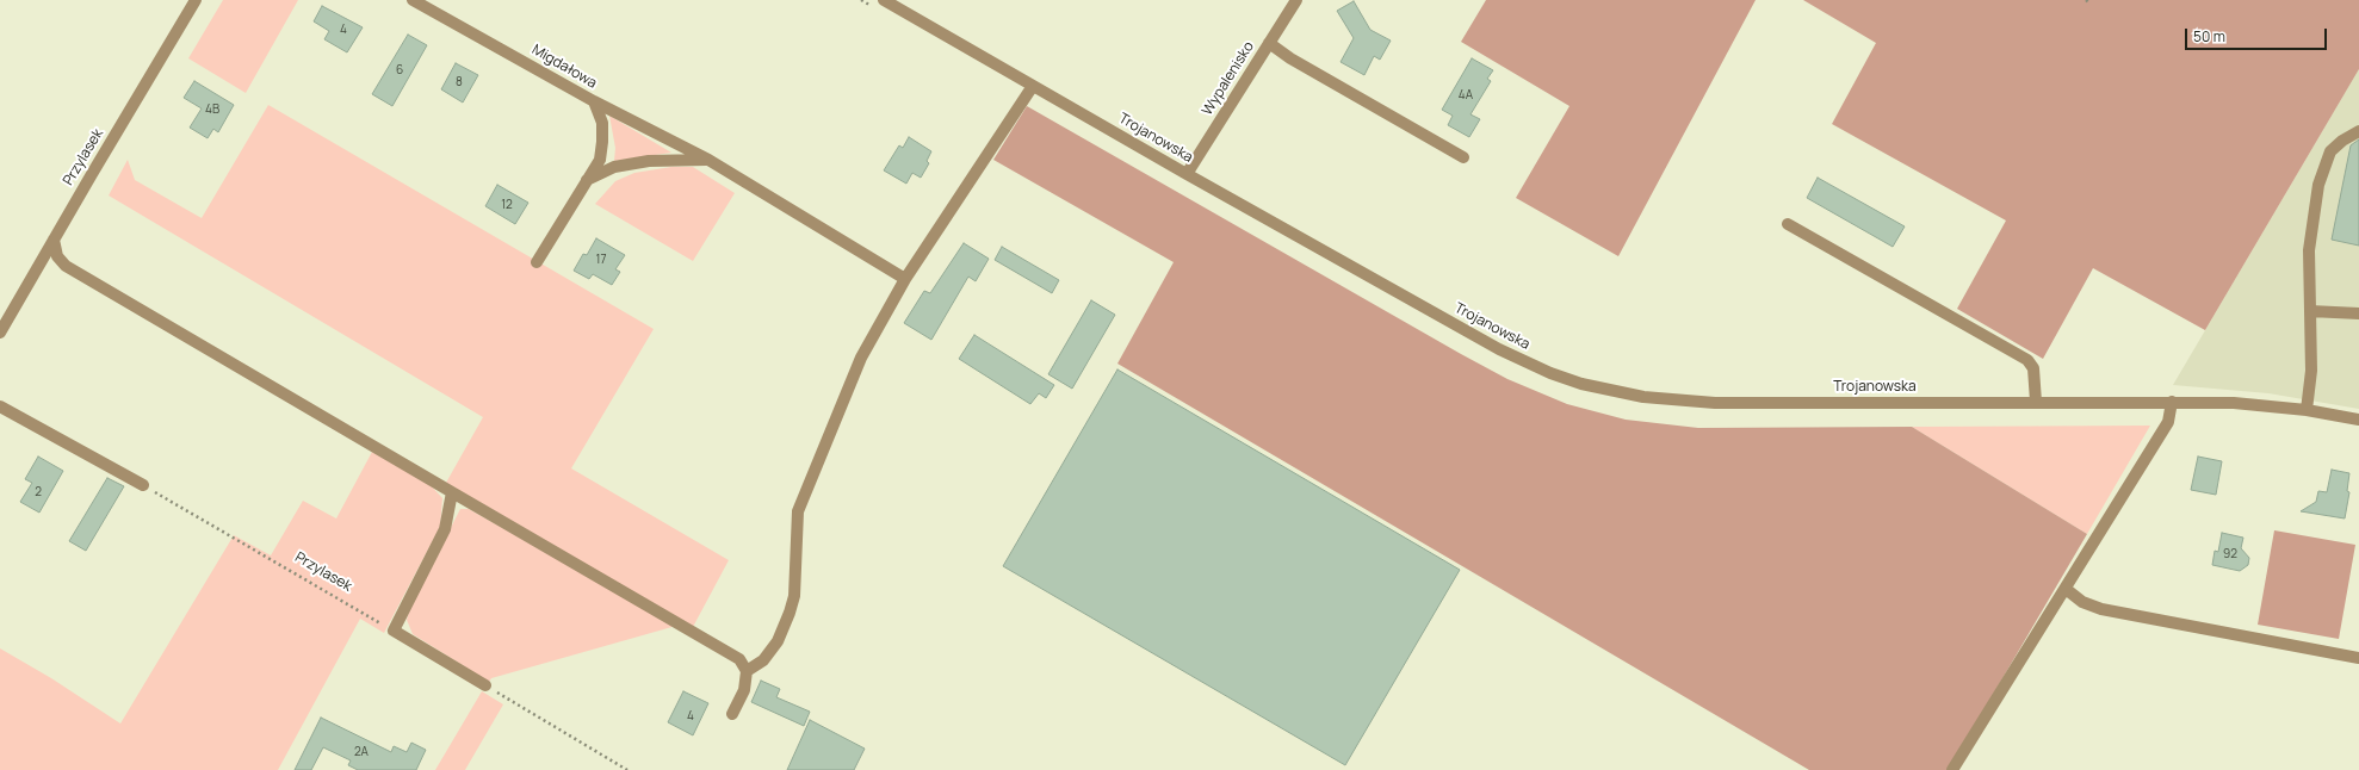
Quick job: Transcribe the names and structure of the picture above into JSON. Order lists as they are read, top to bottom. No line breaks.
{"streets":{"street":["Migdałowa","Wypalenisko","Trojanowska","Przylasek"]},"crossings":[["Wypalenisko","Trojanowska"]],"house_numbers":["4","6","8","4A","4B","12","17","2","92","4","2A"],"scale_bar":"50 m"}
